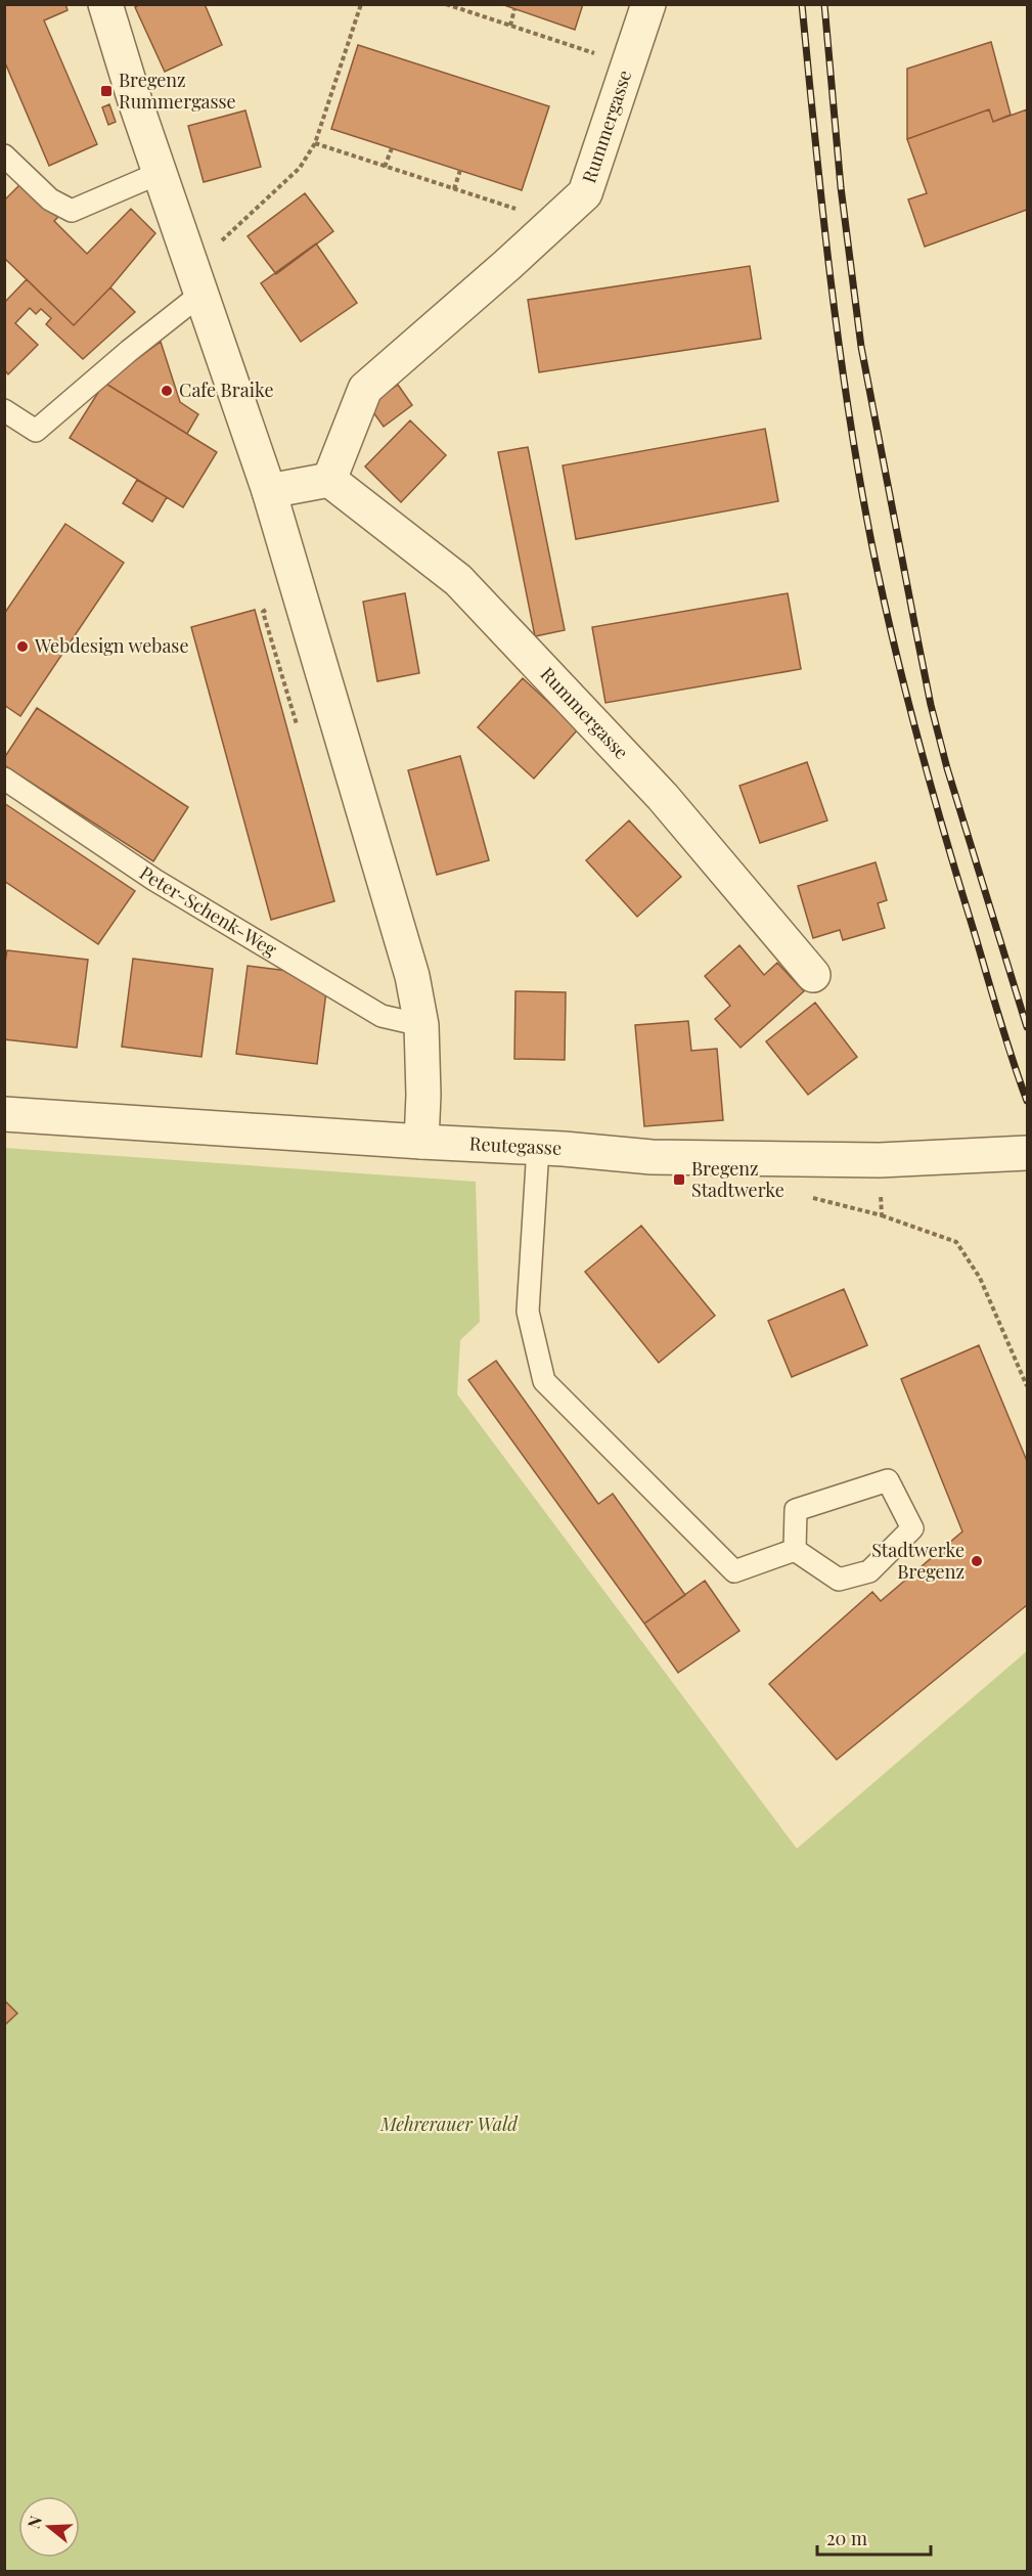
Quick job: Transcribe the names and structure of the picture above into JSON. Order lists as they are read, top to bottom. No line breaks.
{"streets":{"street":["Rummergasse","Reutegasse"],"lane":["Peter-Schenk-Weg"]},"parks":["Mehrerauer Wald"],"places":{"transit":["Bregenz Rummergasse","Bregenz Stadtwerke"],"other":["Cafe Braike","Webdesign webase","Stadtwerke Bregenz"]},"scale_bar":"20 m","north":"left"}
